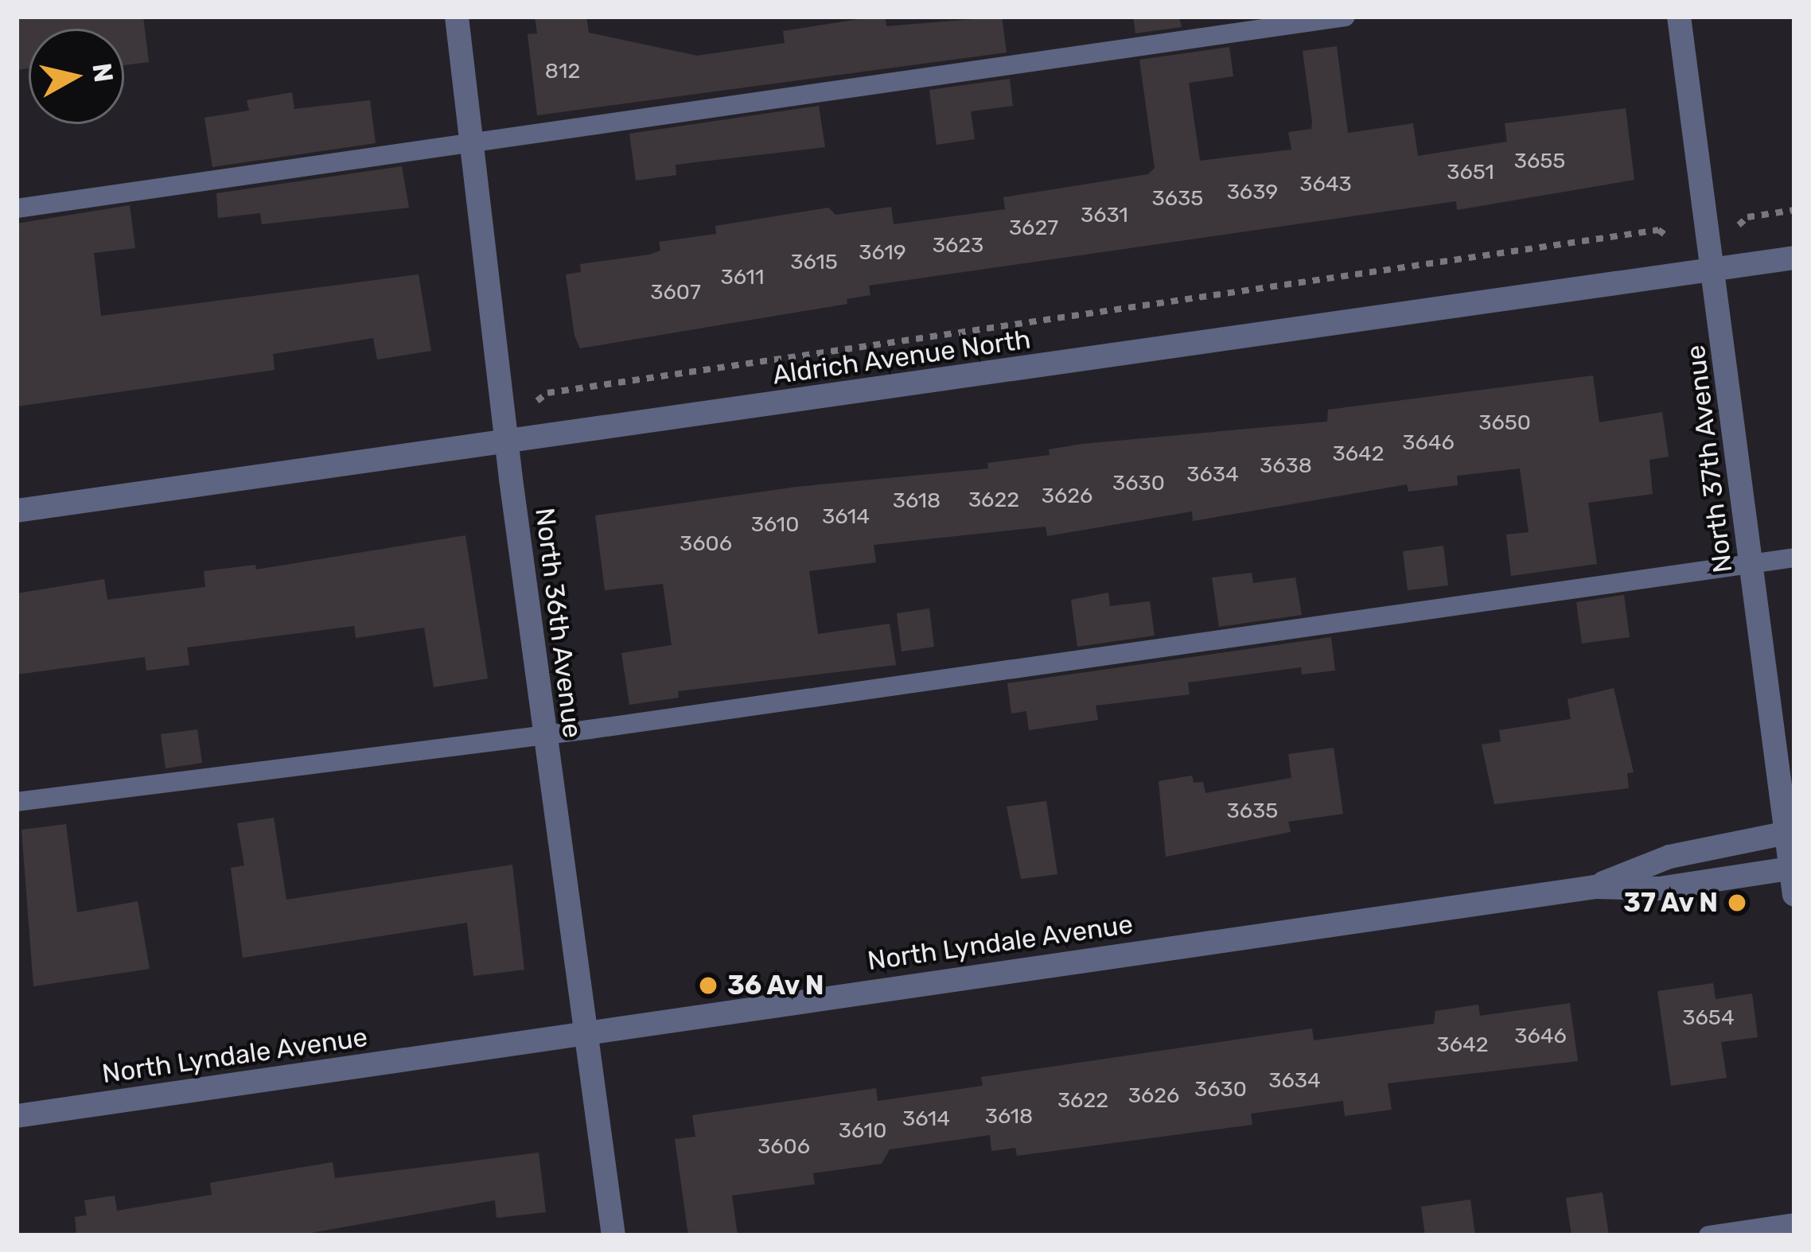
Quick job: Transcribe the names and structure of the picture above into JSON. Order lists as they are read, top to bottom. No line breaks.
{"streets":{"street":["Aldrich Avenue North","North 37th Avenue","North 36th Avenue","North Lyndale Avenue"]},"crossings":[["Aldrich Avenue North","North 37th Avenue"],["Aldrich Avenue North","North 36th Avenue"],["North 37th Avenue","North Lyndale Avenue"],["North 36th Avenue","North Lyndale Avenue"]],"places":["37 Av N","36 Av N"],"house_numbers":["812","3655","3651","3643","3639","3635","3631","3627","3623","3619","3615","3611","3607","3650","3646","3642","3638","3634","3630","3626","3622","3618","3614","3610","3606","3635","3654","3646","3642","3634","3630","3626","3622","3618","3614","3610","3606"],"north":"right"}
